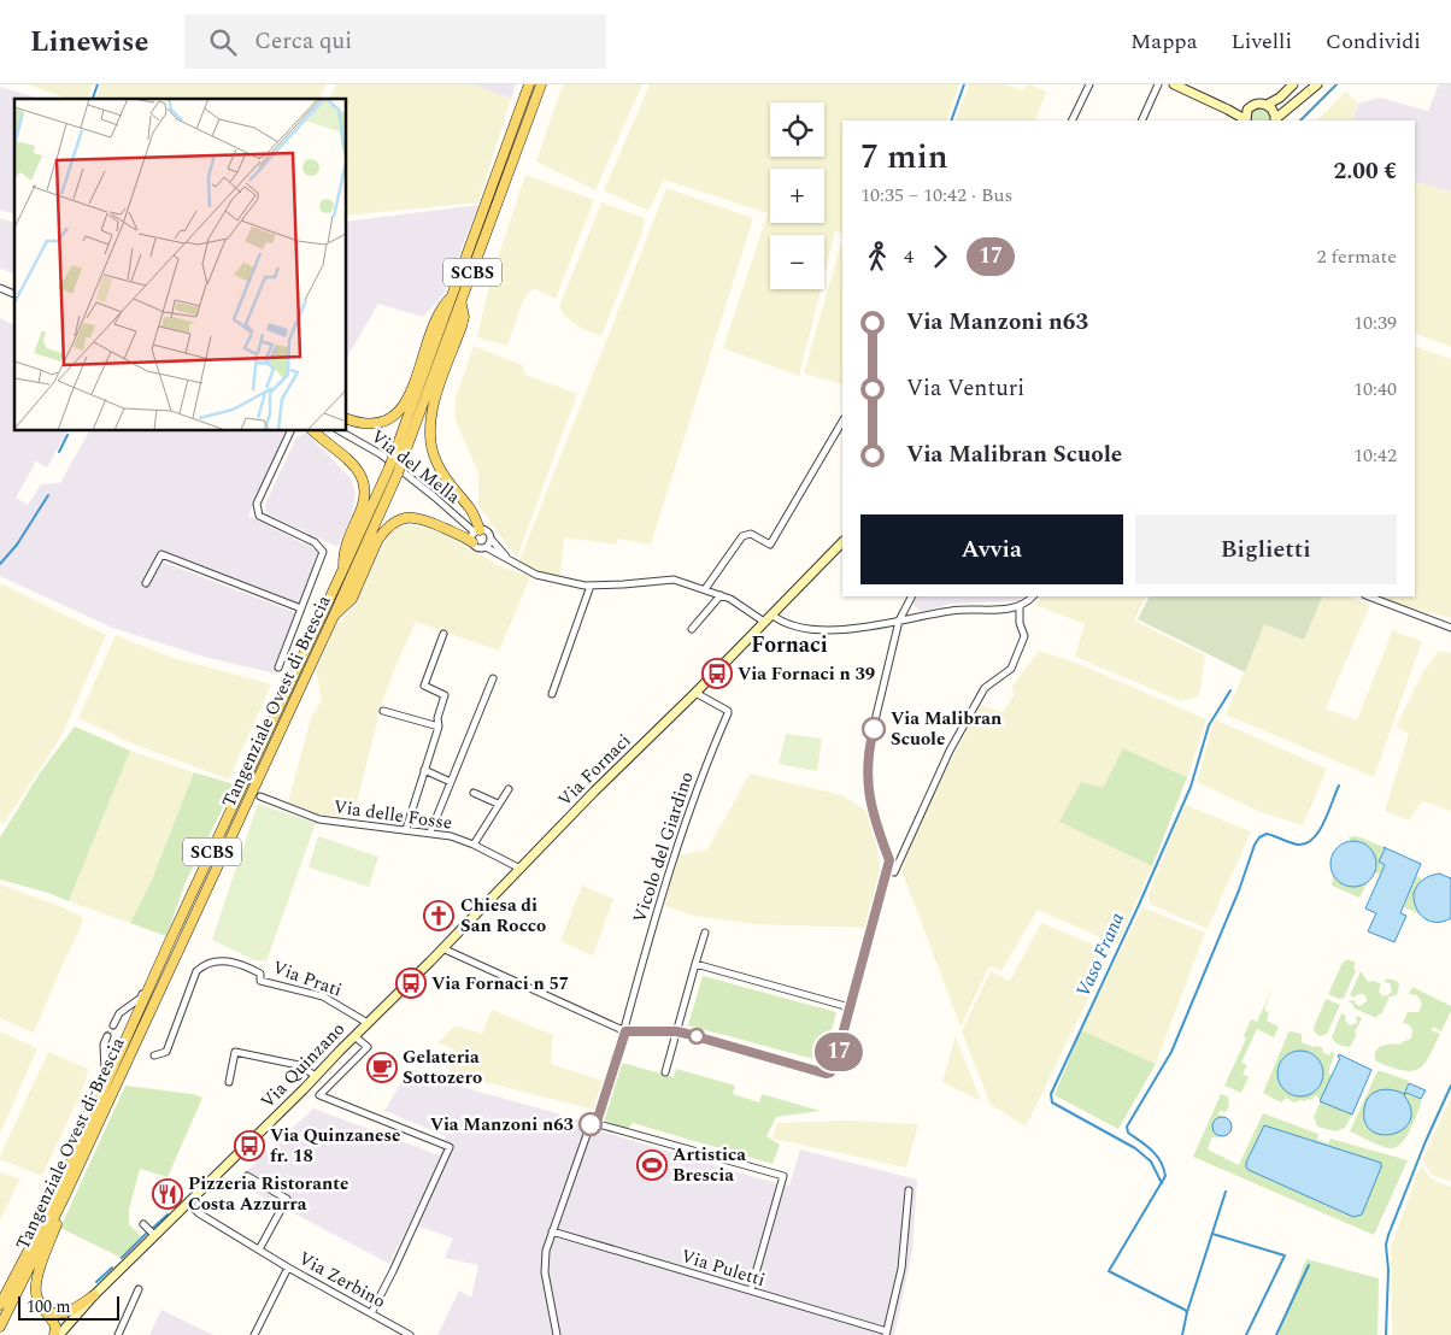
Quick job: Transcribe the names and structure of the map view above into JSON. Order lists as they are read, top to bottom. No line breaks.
{"streets":{"main road":["SCBS","Tangenziale Ovest di Brescia"],"street":["Via del Mella","Via Fornaci","Via delle Fosse","Vicolo del Giardino","Via Prati","Via Quinzano","Via Puletti","Via Zerbino"]},"crossings":[["Via del Mella","Via Fornaci"],["Via Fornaci","Via delle Fosse"],["Via Fornaci","Vicolo del Giardino"],["Via Fornaci","Via Prati"],["Via Fornaci","Via Quinzano"],["Via Prati","Via Quinzano"],["Via Quinzano","Via Zerbino"]],"districts":["Fornaci"],"water":["Vaso Frana"],"places":{"bus stop":["Via Fornaci n 39","Via Fornaci n 57","Via Quinzanese fr. 18"],"other":["Via Malibran Scuole","Via Manzoni n63"],"church":["Chiesa di San Rocco"],"cafe":["Gelateria Sottozero"],"sports":["Artistica Brescia"],"restaurant":["Pizzeria Ristorante Costa Azzurra"]},"lines":["bus line 17"],"scale_bar":"100 m","page":{"header":"Linewise","search":"Cerca qui","nav":["Mappa","Livelli","Condividi"],"on_map":"17","map_buttons":["+","−"],"heading":["7 min","10:35 – 10:42 · Bus","2.00 €"],"legs":["4","17","2 fermate"],"list":[{"name":"Via Manzoni n63","value":"10:39"},{"name":"Via Venturi","value":"10:40"},{"name":"Via Malibran Scuole","value":"10:42"}],"buttons":["Avvia","Biglietti"],"scale":"100 m"}}
